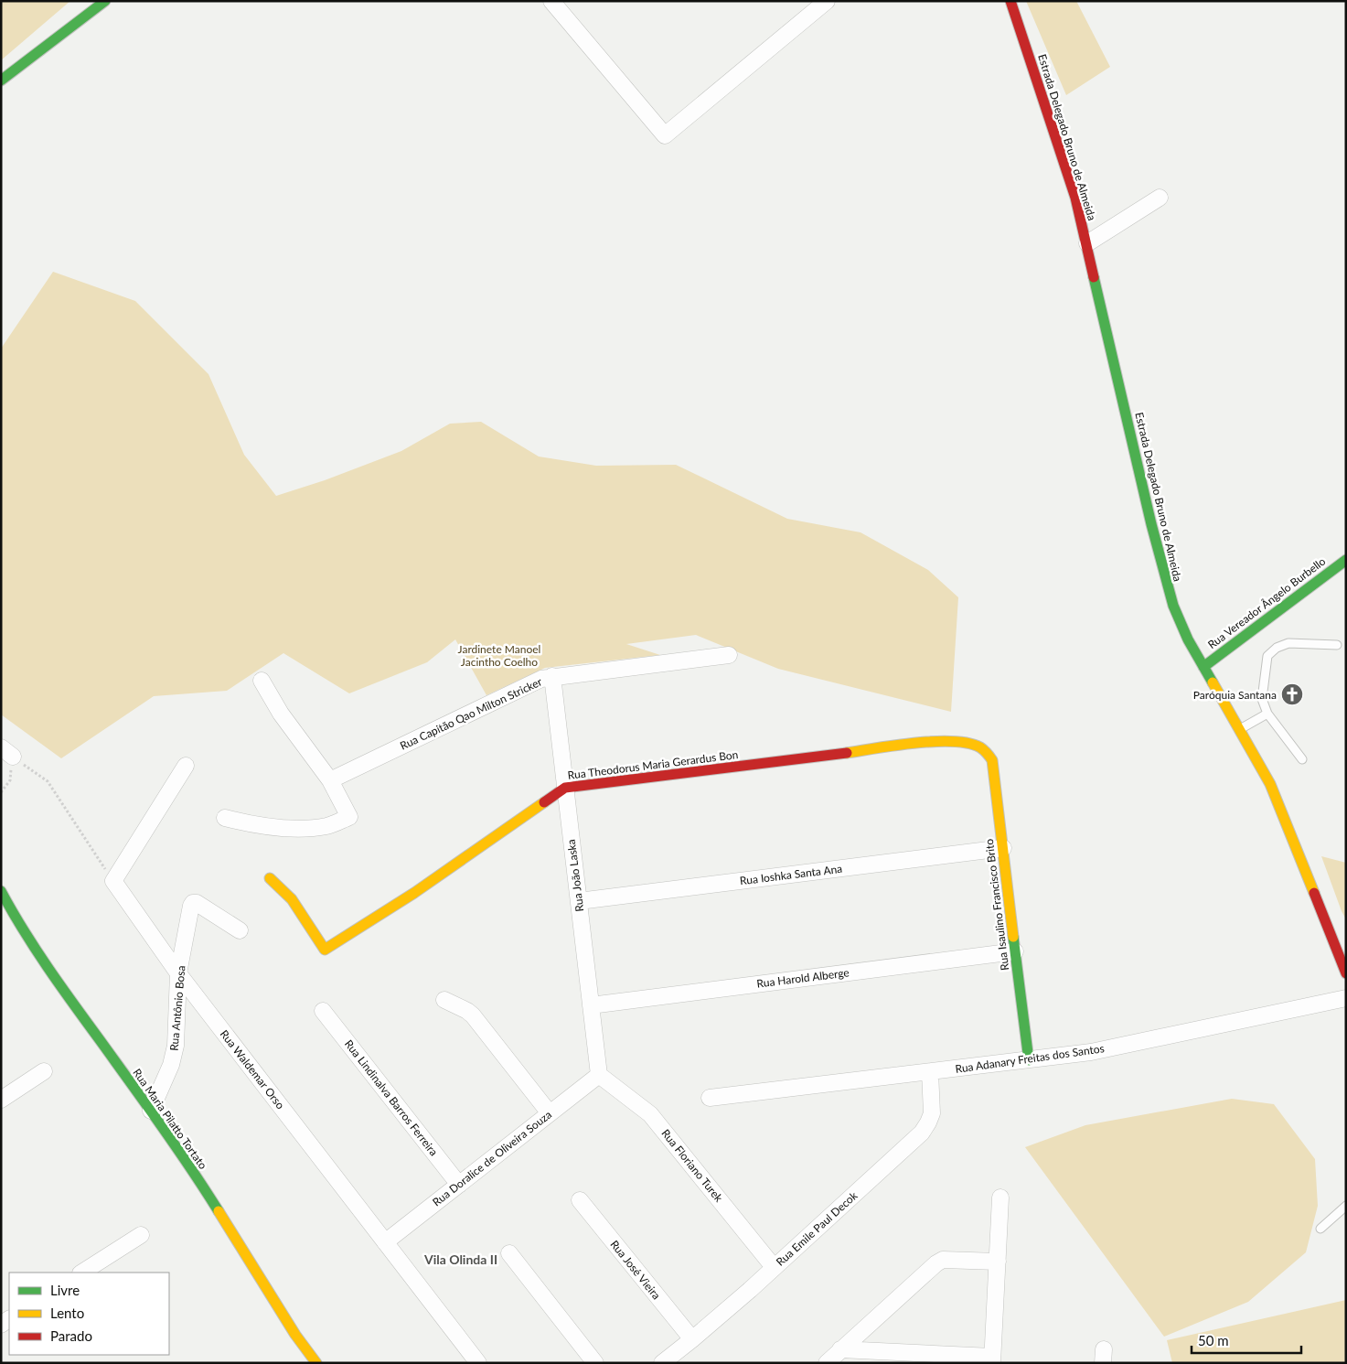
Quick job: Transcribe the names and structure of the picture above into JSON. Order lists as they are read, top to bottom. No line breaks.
{"streets":{"street":["Estrada Delegado Bruno de Almeida","Rua Vereador Ângelo Burbello","Rua Capitão Qao Milton Stricker","Rua Theodorus Maria Gerardus Bon","Rua Ioshka Santa Ana","Rua João Laska","Rua Isaulino Francisco Brito","Rua Harold Alberge","Rua Antônio Bosa","Rua Adanary Freitas dos Santos","Rua Waldemar Orso","Rua Lindinalva Barros Ferreira","Rua Maria Pilatto Tortato","Rua Doralice de Oliveira Souza","Rua Floriano Turek","Rua Emile Paul Decok","Rua José Vieira"]},"crossings":[["Estrada Delegado Bruno de Almeida","Rua Vereador Ângelo Burbello"],["Rua Capitão Qao Milton Stricker","Rua João Laska"],["Rua Theodorus Maria Gerardus Bon","Rua João Laska"],["Rua Theodorus Maria Gerardus Bon","Rua Isaulino Francisco Brito"],["Rua Ioshka Santa Ana","Rua João Laska"],["Rua Ioshka Santa Ana","Rua Isaulino Francisco Brito"],["Rua João Laska","Rua Harold Alberge"],["Rua João Laska","Rua Doralice de Oliveira Souza"],["Rua João Laska","Rua Floriano Turek"],["Rua Isaulino Francisco Brito","Rua Harold Alberge"],["Rua Isaulino Francisco Brito","Rua Adanary Freitas dos Santos"],["Rua Antônio Bosa","Rua Waldemar Orso"],["Rua Antônio Bosa","Rua Maria Pilatto Tortato"],["Rua Adanary Freitas dos Santos","Rua Emile Paul Decok"],["Rua Waldemar Orso","Rua Doralice de Oliveira Souza"],["Rua Lindinalva Barros Ferreira","Rua Doralice de Oliveira Souza"],["Rua Doralice de Oliveira Souza","Rua Floriano Turek"],["Rua Floriano Turek","Rua Emile Paul Decok"],["Rua Emile Paul Decok","Rua José Vieira"]],"districts":["Vila Olinda II"],"parks":["Jardinete Manoel Jacintho Coelho"],"places":{"church":["Paróquia Santana"]},"legend":["Livre","Lento","Parado"],"scale_bar":"50 m"}
